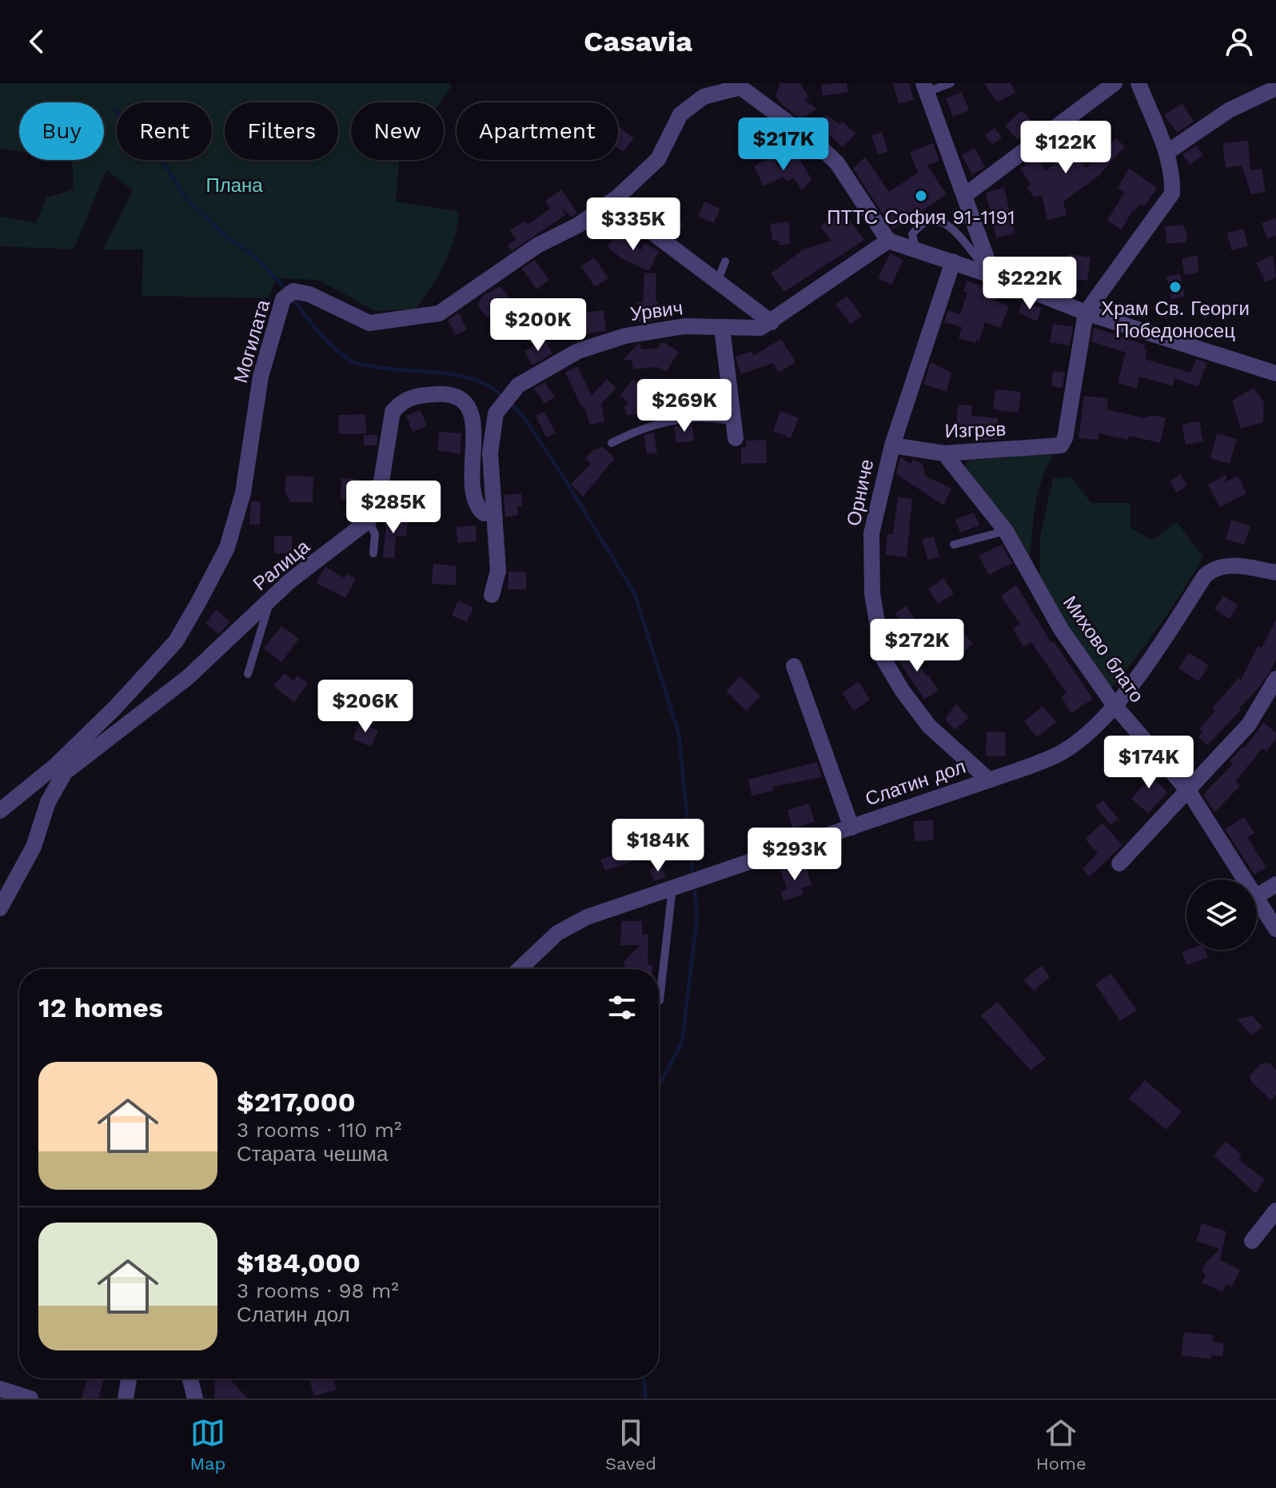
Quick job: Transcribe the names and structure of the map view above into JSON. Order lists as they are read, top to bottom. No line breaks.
{"streets":{"street":["Урвич","Могилата","Изгрев","Орниче","Ралица","Михово блато","Слатин дол"]},"crossings":[["Могилата","Ралица"],["Изгрев","Орниче"],["Изгрев","Михово блато"],["Орниче","Слатин дол"],["Михово блато","Слатин дол"]],"parks":["Плана"],"places":["ПТТС София 91-1191","Храм Св. Георги Победоносец"],"page":{"header":"Casavia","chip":["Buy","Rent","Filters","New","Apartment"],"price":["$217K","$122K","$335K","$222K","$200K","$269K","$285K","$272K","$206K","$174K","$184K","$293K"],"heading":"12 homes","list":[{"name":"$217,000","note":"3 rooms · 110 m² · Старата чешма"},{"name":"$184,000","note":"3 rooms · 98 m² · Слатин дол"}],"tabs":["Map","Saved","Home"]}}
